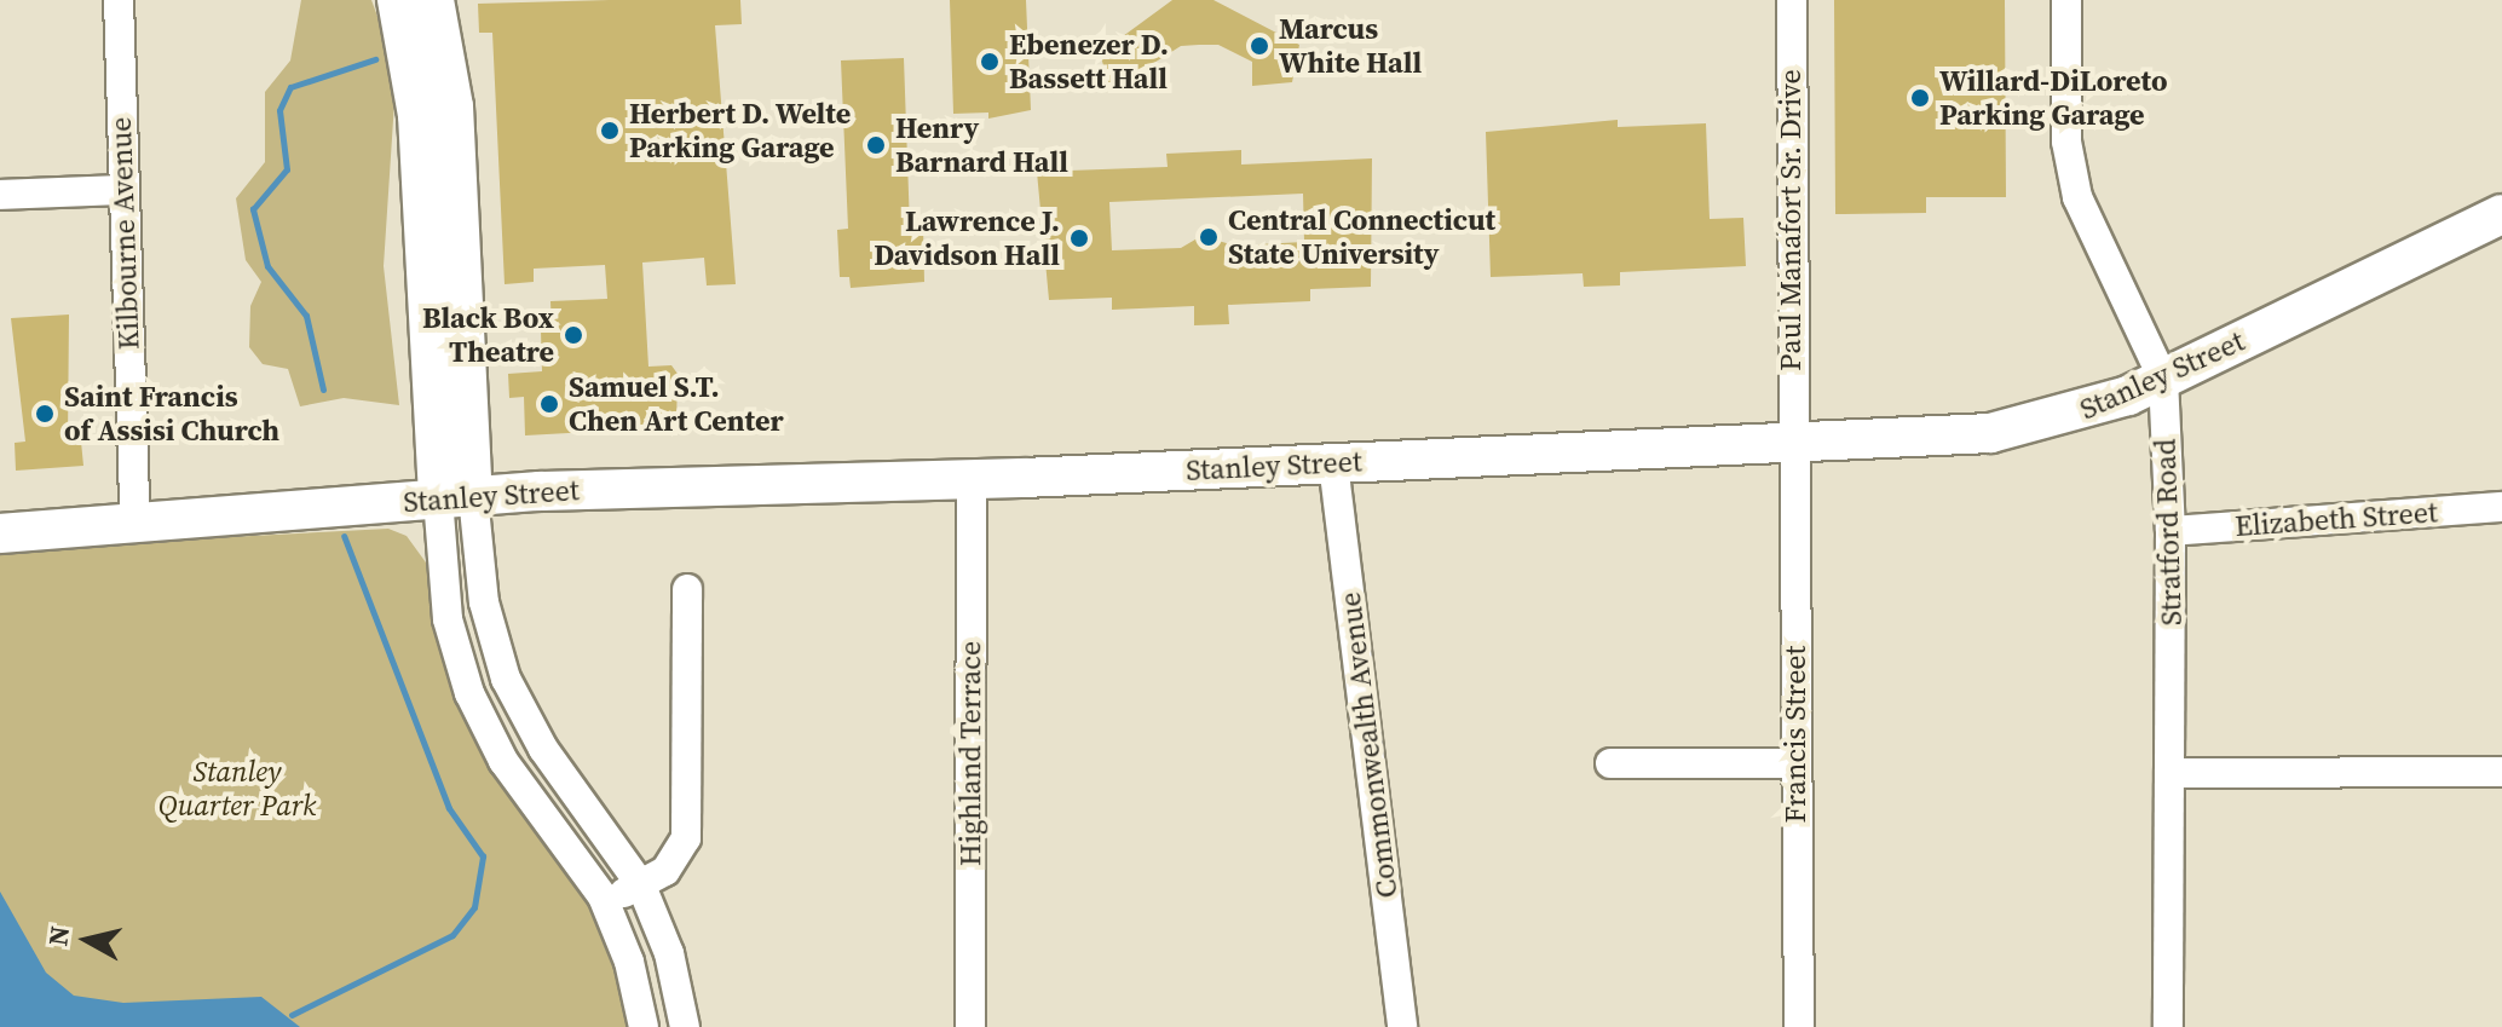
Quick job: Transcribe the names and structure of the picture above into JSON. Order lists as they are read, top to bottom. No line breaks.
{"streets":{"main road":["Stanley Street"],"street":["Paul Manafort Sr. Drive","Kilbourne Avenue","Elizabeth Street","Stratford Road","Francis Street","Commonwealth Avenue","Highland Terrace"]},"crossings":[["Paul Manafort Sr. Drive","Stanley Street"],["Paul Manafort Sr. Drive","Francis Street"],["Kilbourne Avenue","Stanley Street"],["Stanley Street","Stratford Road"],["Stanley Street","Francis Street"],["Stanley Street","Commonwealth Avenue"],["Stanley Street","Highland Terrace"],["Elizabeth Street","Stratford Road"]],"parks":["Stanley Quarter Park"],"places":["Marcus White Hall","Ebenezer D. Bassett Hall","Willard-DiLoreto Parking Garage","Herbert D. Welte Parking Garage","Henry Barnard Hall","Central Connecticut State University","Lawrence J. Davidson Hall","Black Box Theatre","Samuel S.T. Chen Art Center","Saint Francis of Assisi Church"],"north":"left"}
